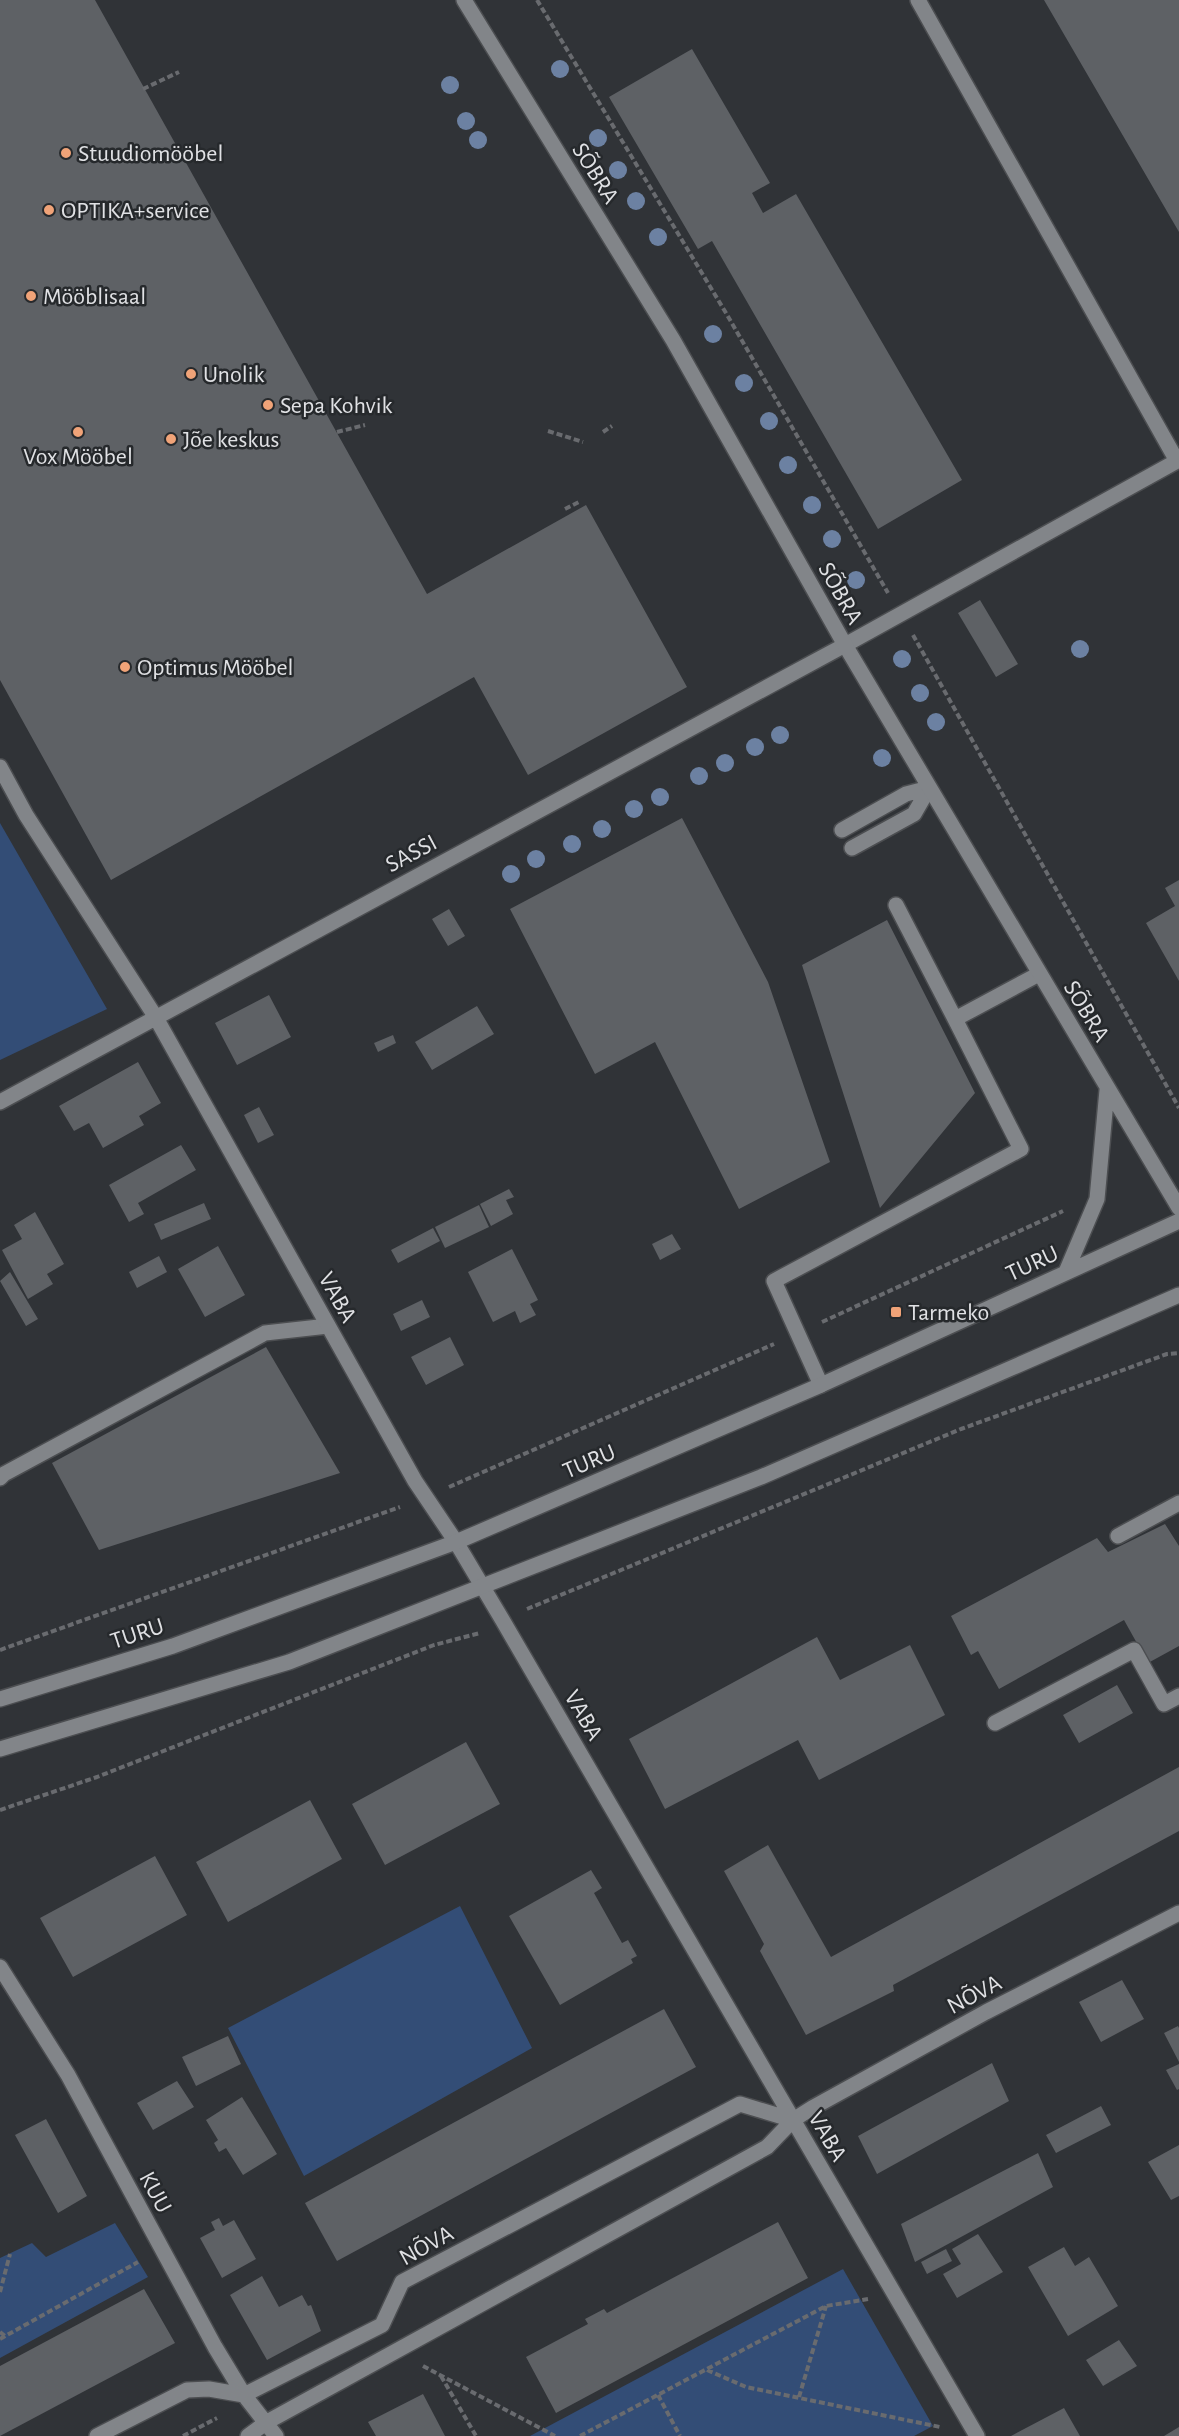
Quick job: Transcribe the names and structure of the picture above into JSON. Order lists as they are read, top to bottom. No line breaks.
{"streets":{"street":["SÕBRA","SASSI","TURU","VABA","NÕVA","KUU"]},"crossings":[["SÕBRA","SASSI"],["SASSI","VABA"],["TURU","VABA"],["VABA","NÕVA"],["NÕVA","KUU"]],"places":{"other":["Stuudiomööbel","OPTIKA+service","Mööblisaal","Unolik","Sepa Kohvik","Vox Mööbel","Jõe keskus","Optimus Mööbel"],"transit":["Tarmeko"]}}
